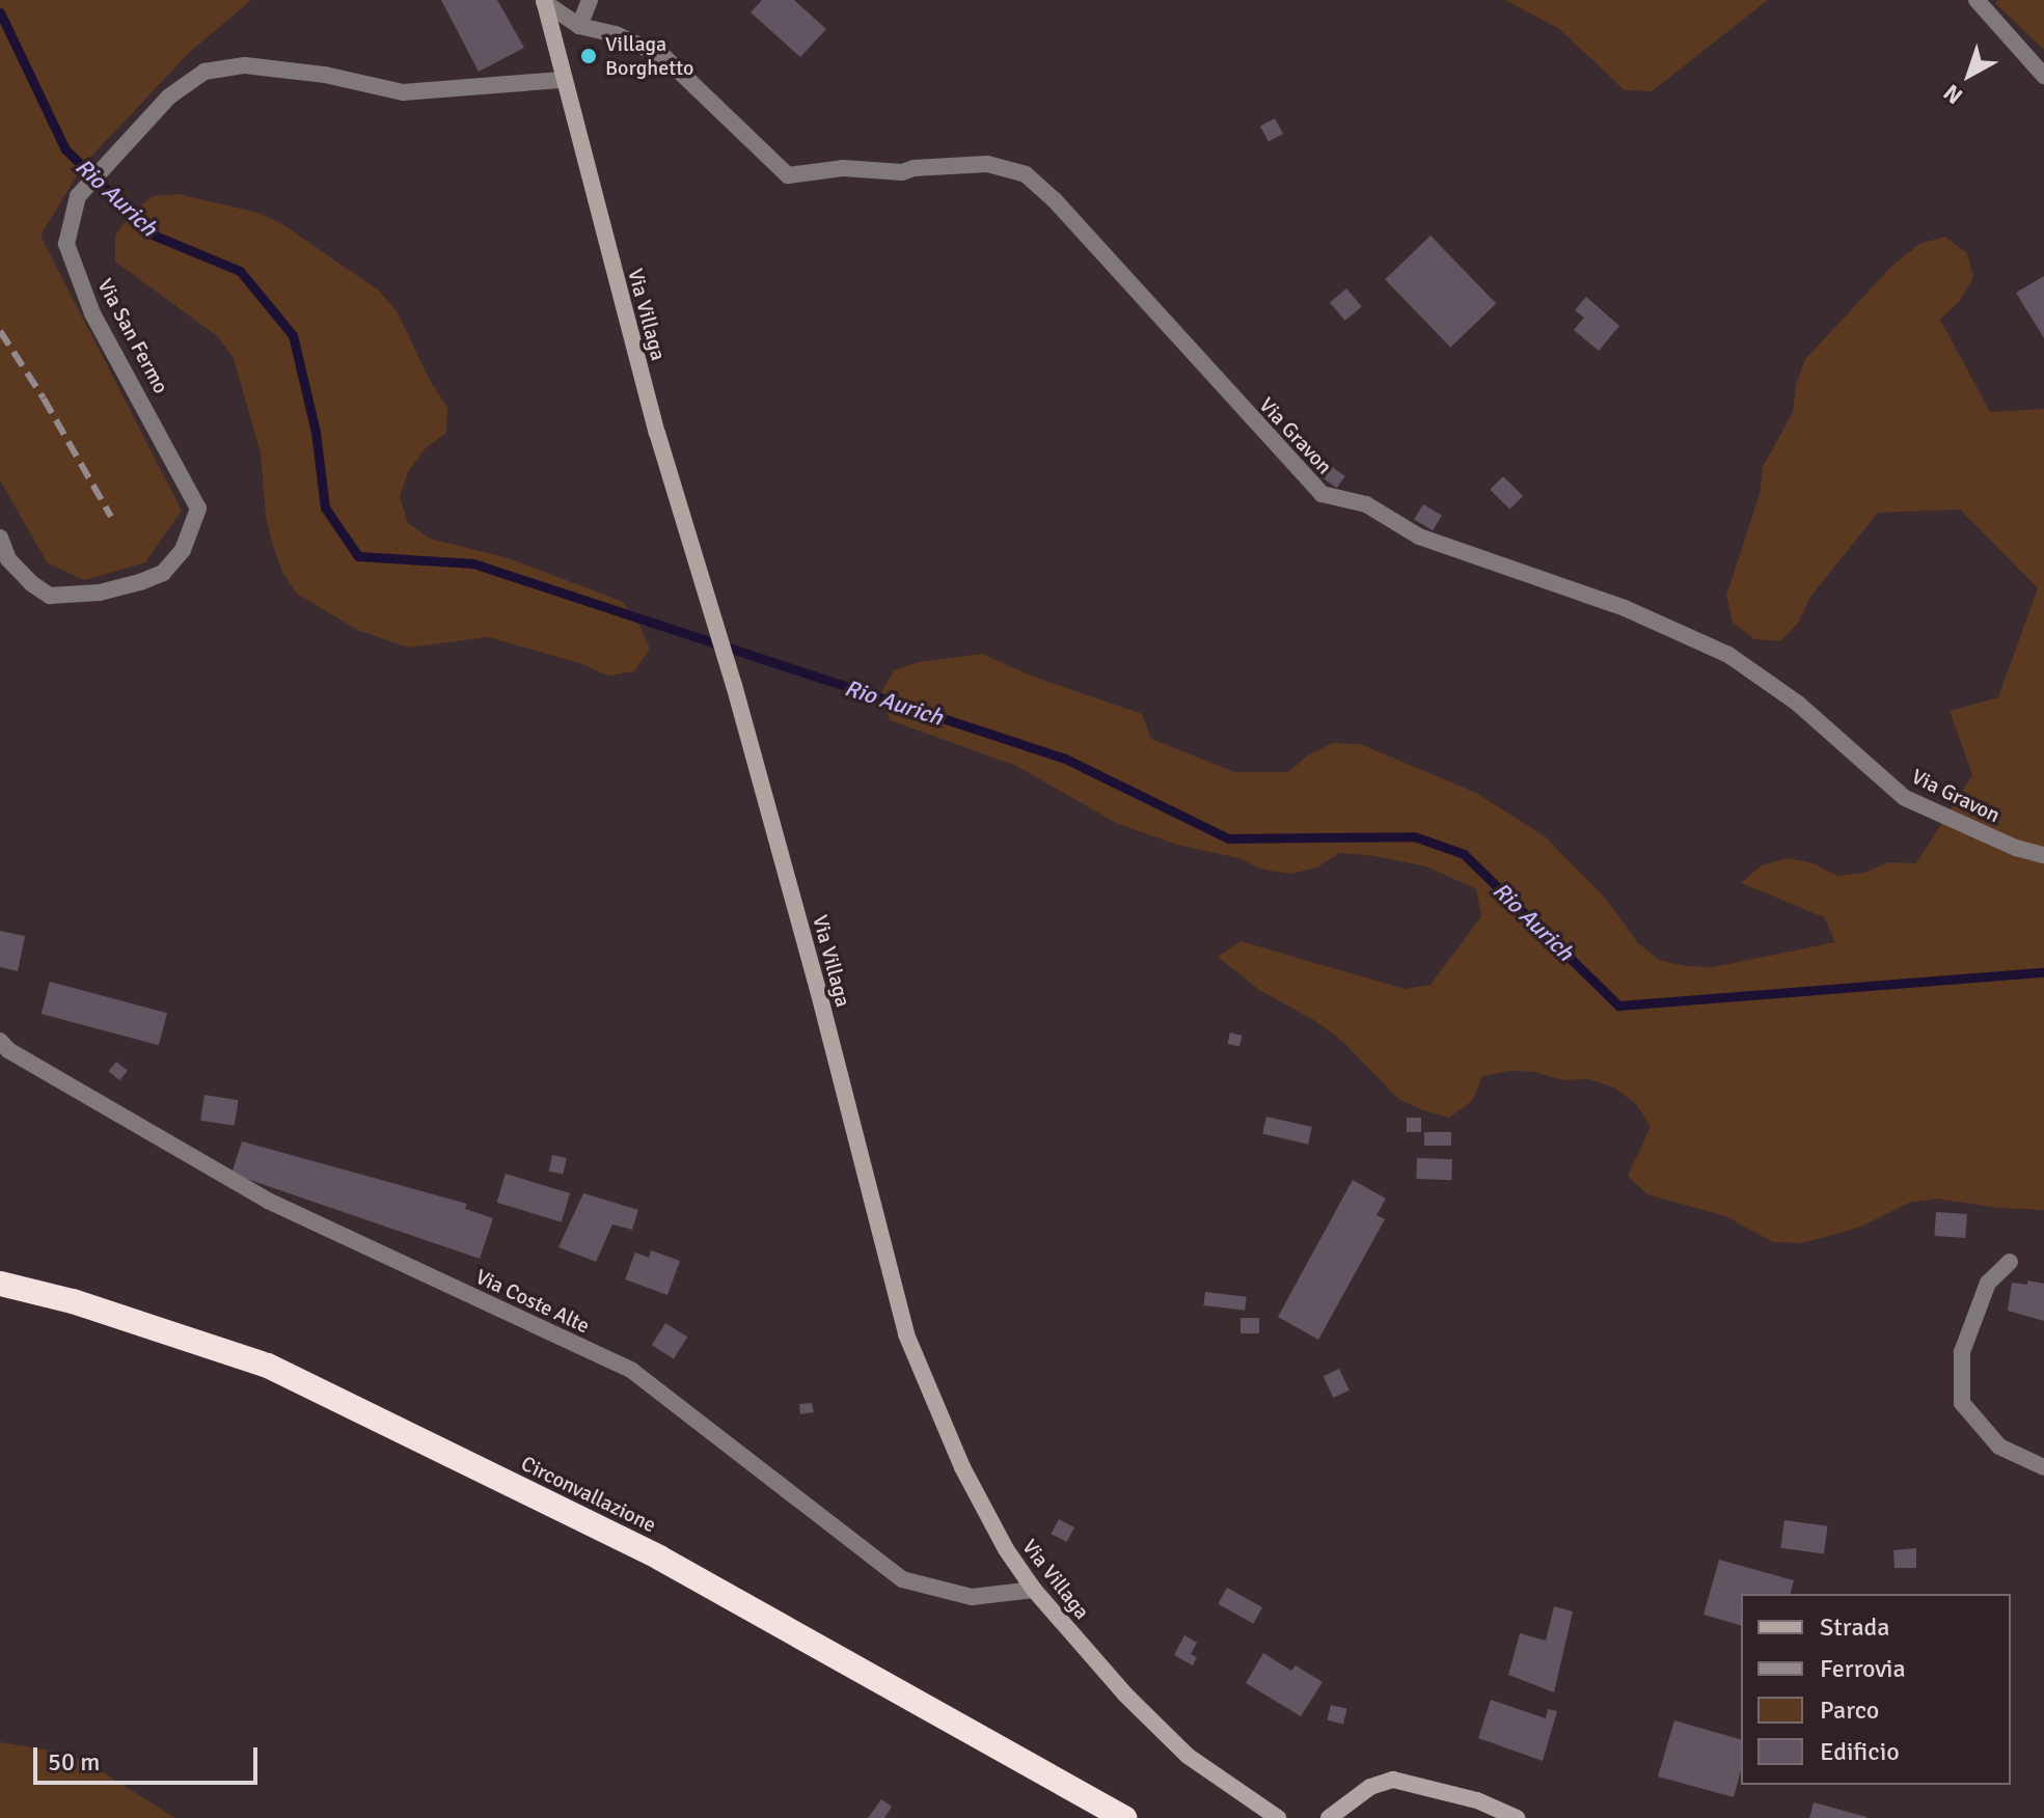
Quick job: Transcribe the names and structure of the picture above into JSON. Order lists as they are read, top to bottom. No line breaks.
{"streets":{"highway":["Circonvallazione"],"street":["Via Villaga","Via San Fermo","Via Gravon","Via Coste Alte"]},"crossings":[["Via Villaga","Via San Fermo"],["Via Villaga","Via Gravon"],["Via Villaga","Via Coste Alte"]],"water":["Rio Aurich"],"places":["Villaga Borghetto"],"legend":["Strada","Ferrovia","Parco","Edificio"],"scale_bar":"50 m","north":"bottom left"}
